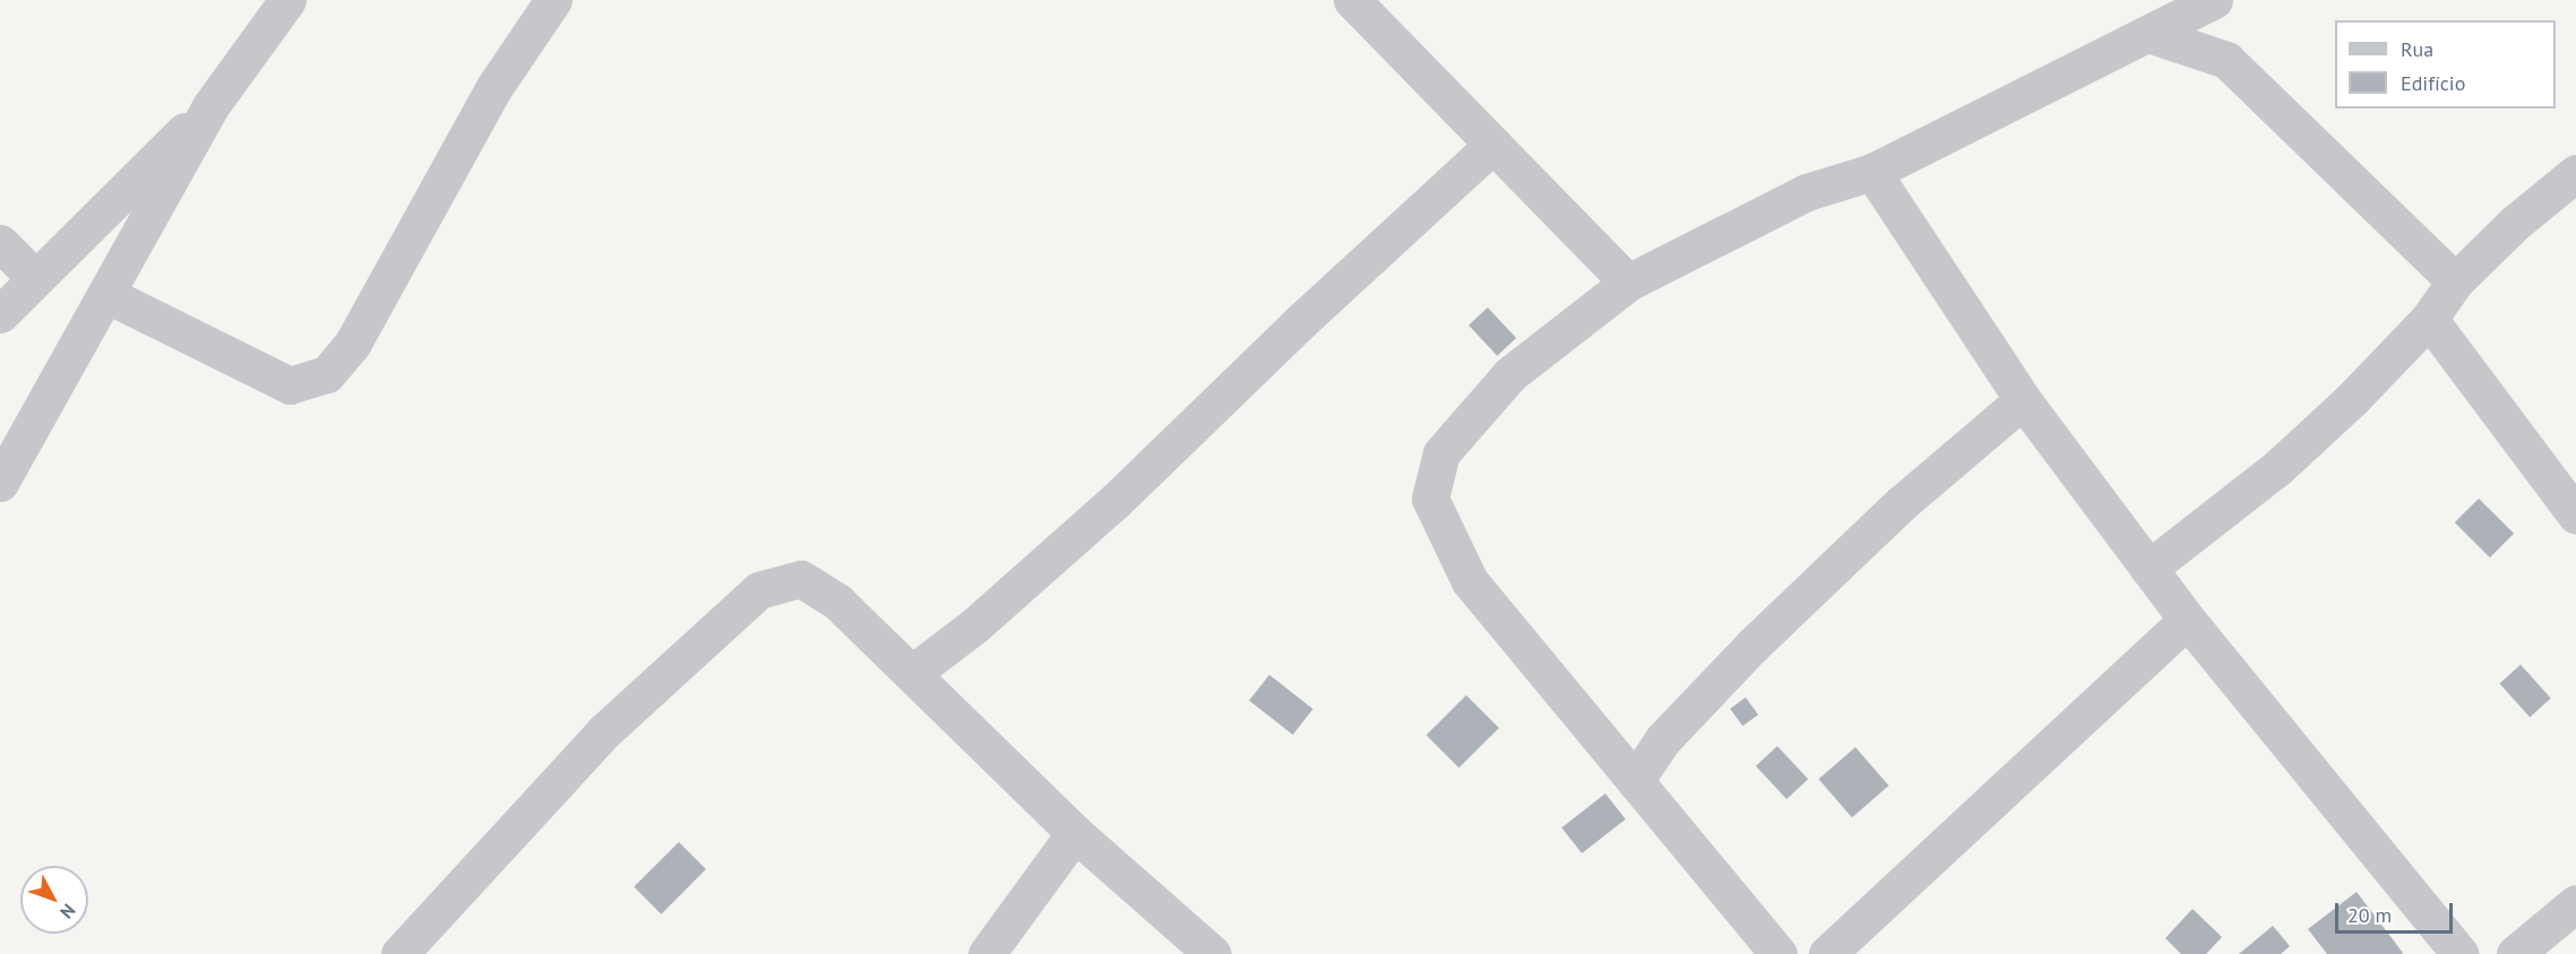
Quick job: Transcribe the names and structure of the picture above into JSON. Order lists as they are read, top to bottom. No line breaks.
{"legend":["Rua","Edifício"],"scale_bar":"20 m","north":"bottom right"}
